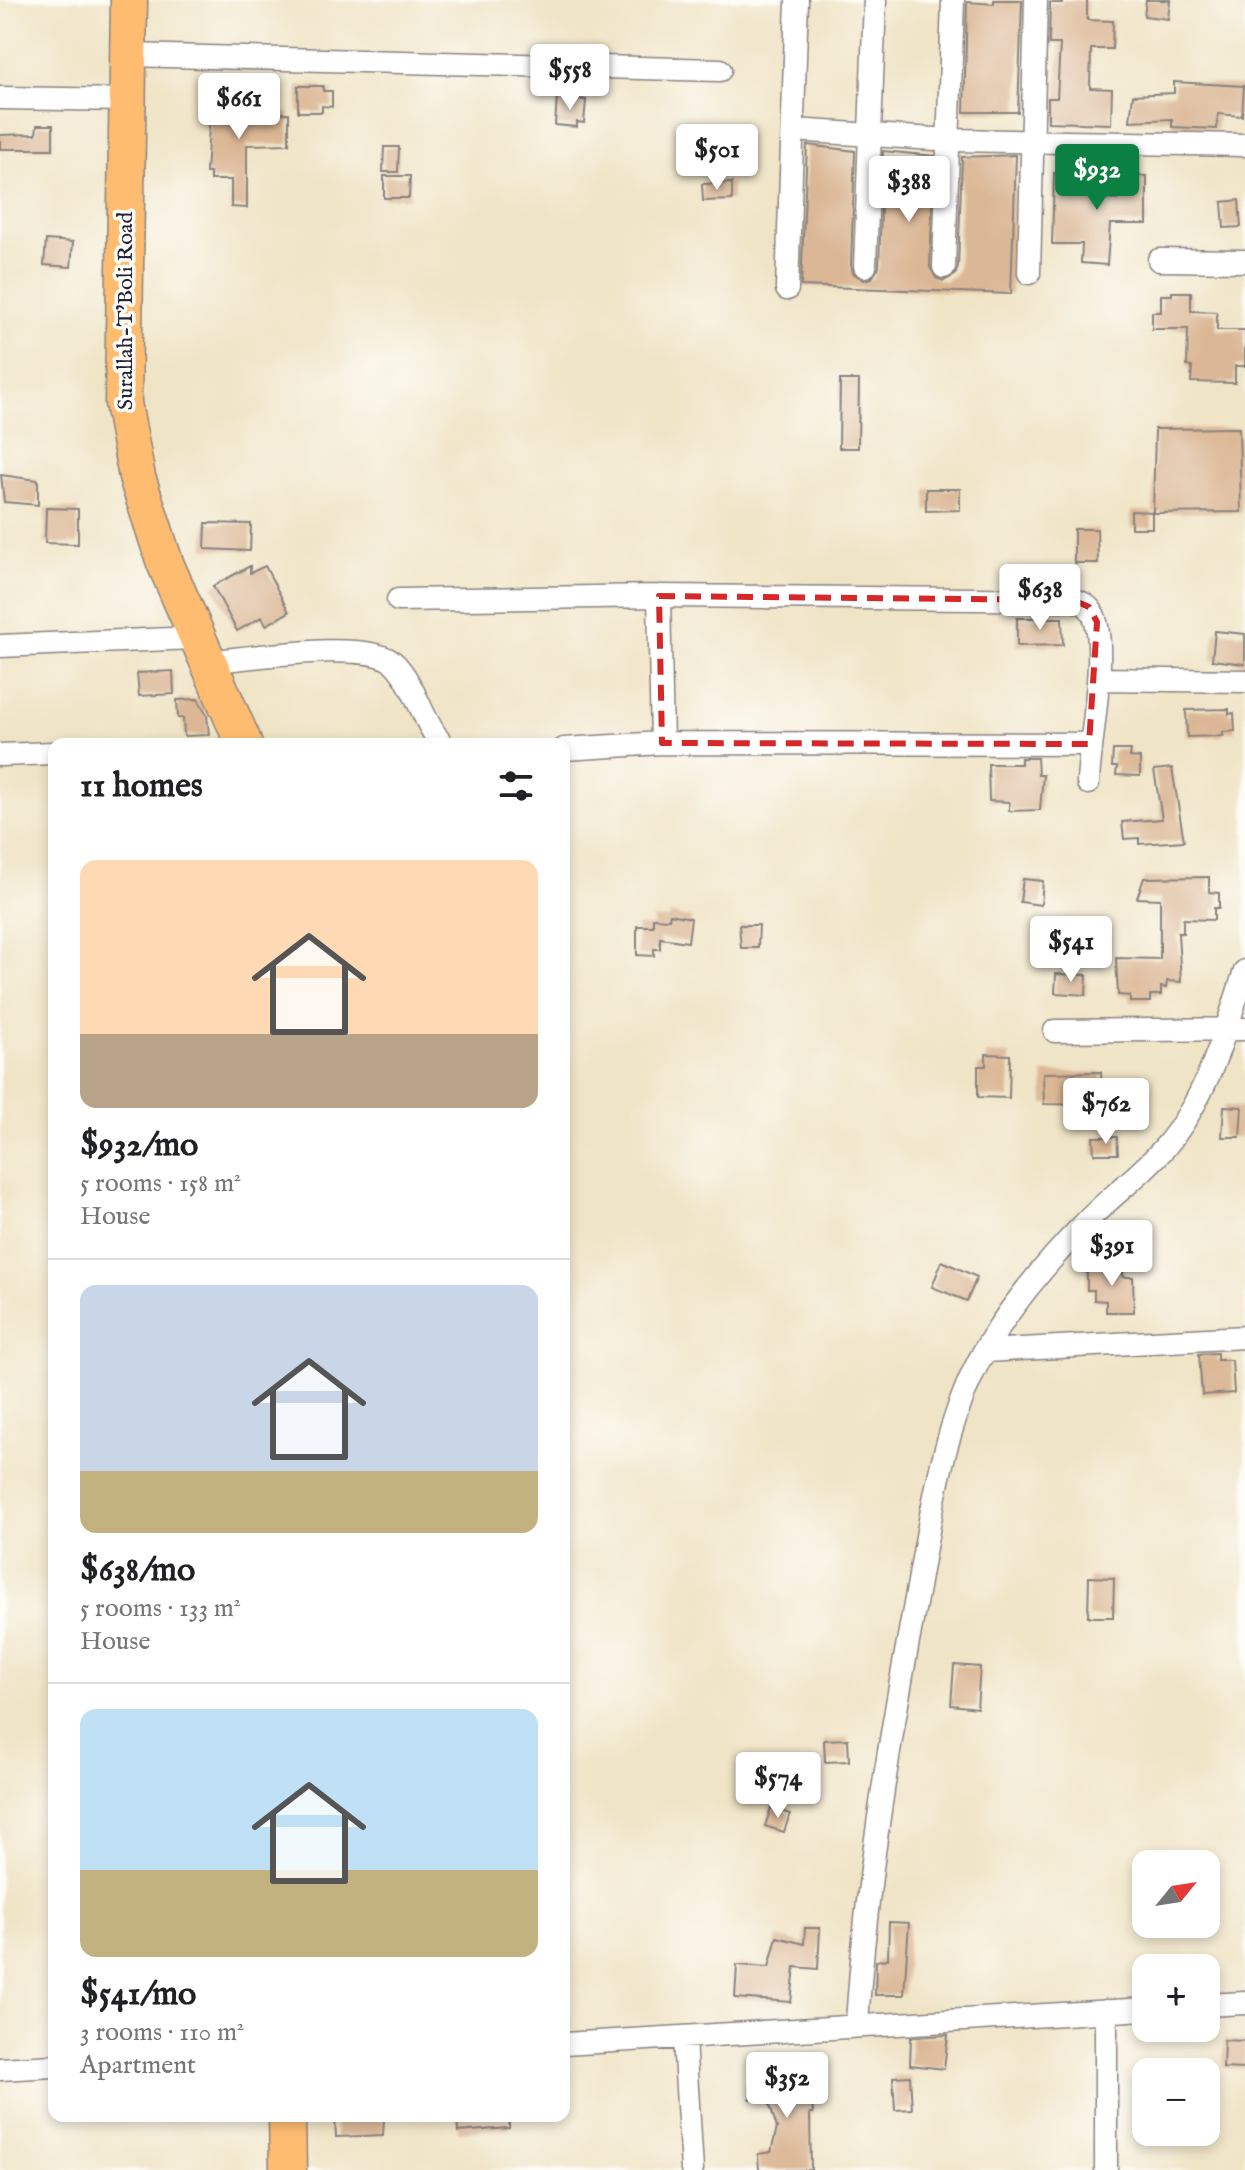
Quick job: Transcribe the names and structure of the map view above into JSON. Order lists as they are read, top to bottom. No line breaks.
{"streets":{"main road":["Surallah-T'Boli Road"]},"north":"top right","page":{"price":["$558","$661","$501","$932","$388","$638","$541","$762","$391","$574","$352"],"heading":"11 homes","list":[{"name":"$932/mo","note":"5 rooms · 158 m² · House"},{"name":"$638/mo","note":"5 rooms · 133 m² · House"},{"name":"$541/mo","note":"3 rooms · 110 m² · Apartment"}],"map_buttons":["+","−"]}}
